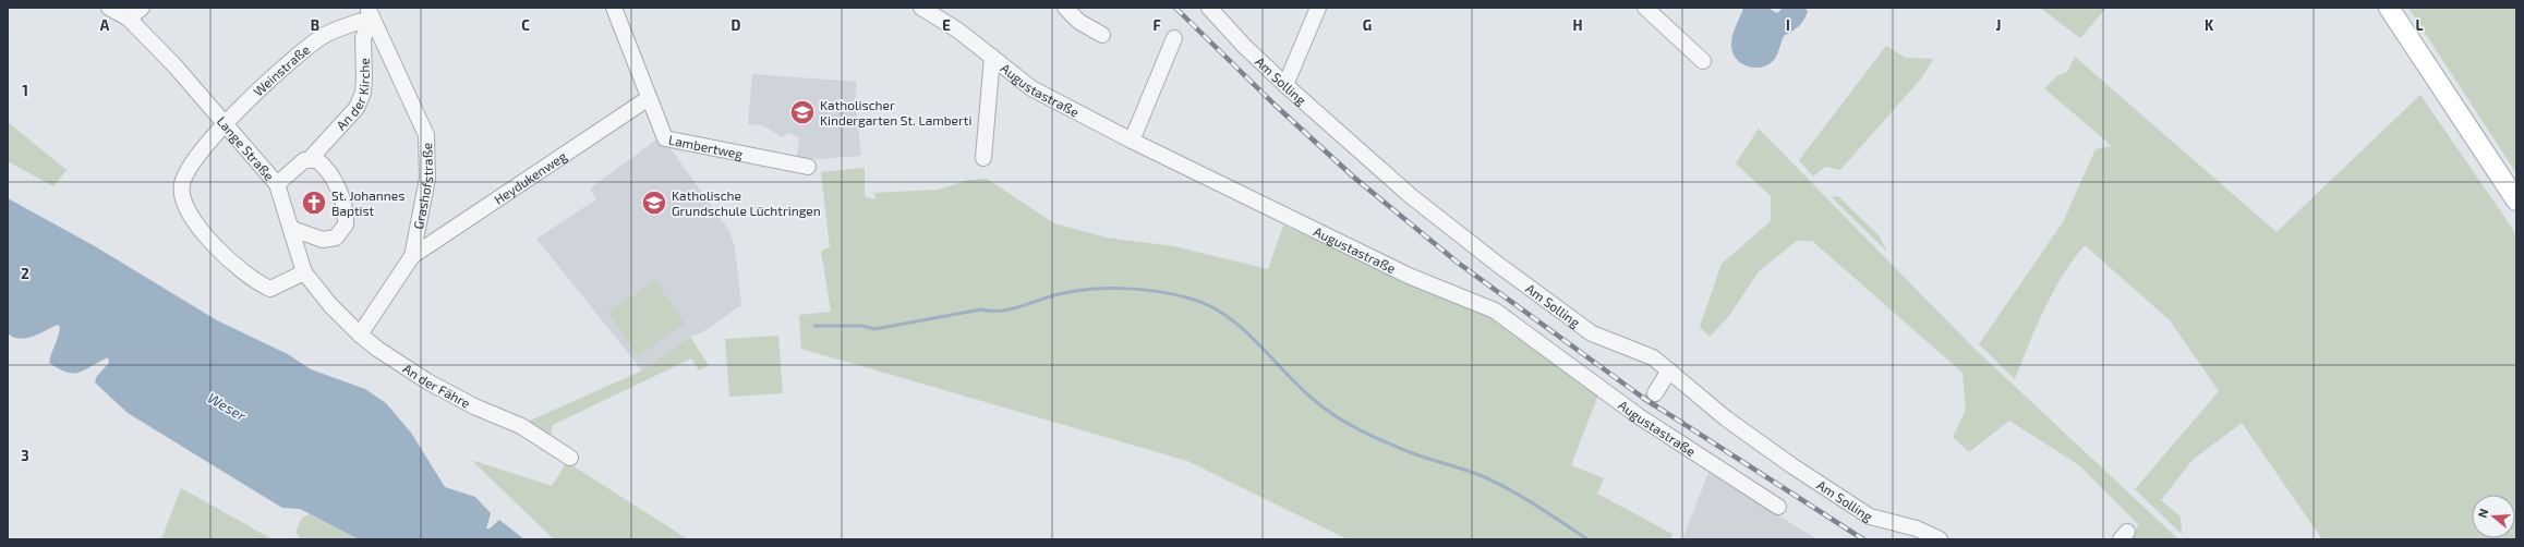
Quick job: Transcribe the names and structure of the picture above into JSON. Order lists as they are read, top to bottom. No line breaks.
{"streets":{"street":["Weinstraße","Am Solling","Augustastraße","An der Kirche","Lambertweg","Lange Straße","Heydukenweg","Grashofstraße","An der Fähre"]},"crossings":[["Weinstraße","An der Kirche"],["Weinstraße","Lange Straße"],["Weinstraße","Grashofstraße"],["An der Kirche","Lange Straße"],["An der Kirche","Grashofstraße"],["Lambertweg","Heydukenweg"],["Lange Straße","Grashofstraße"],["Lange Straße","An der Fähre"],["Heydukenweg","Grashofstraße"],["Grashofstraße","An der Fähre"]],"water":["Weser"],"places":{"school or university":["Katholischer Kindergarten St. Lamberti","Katholische Grundschule Lüchtringen"],"church":["St. Johannes Baptist"]},"north":"left","grid":{"columns":["A","B","C","D","E","F","G","H","I","J","K","L"],"rows":["1","2","3"]}}
